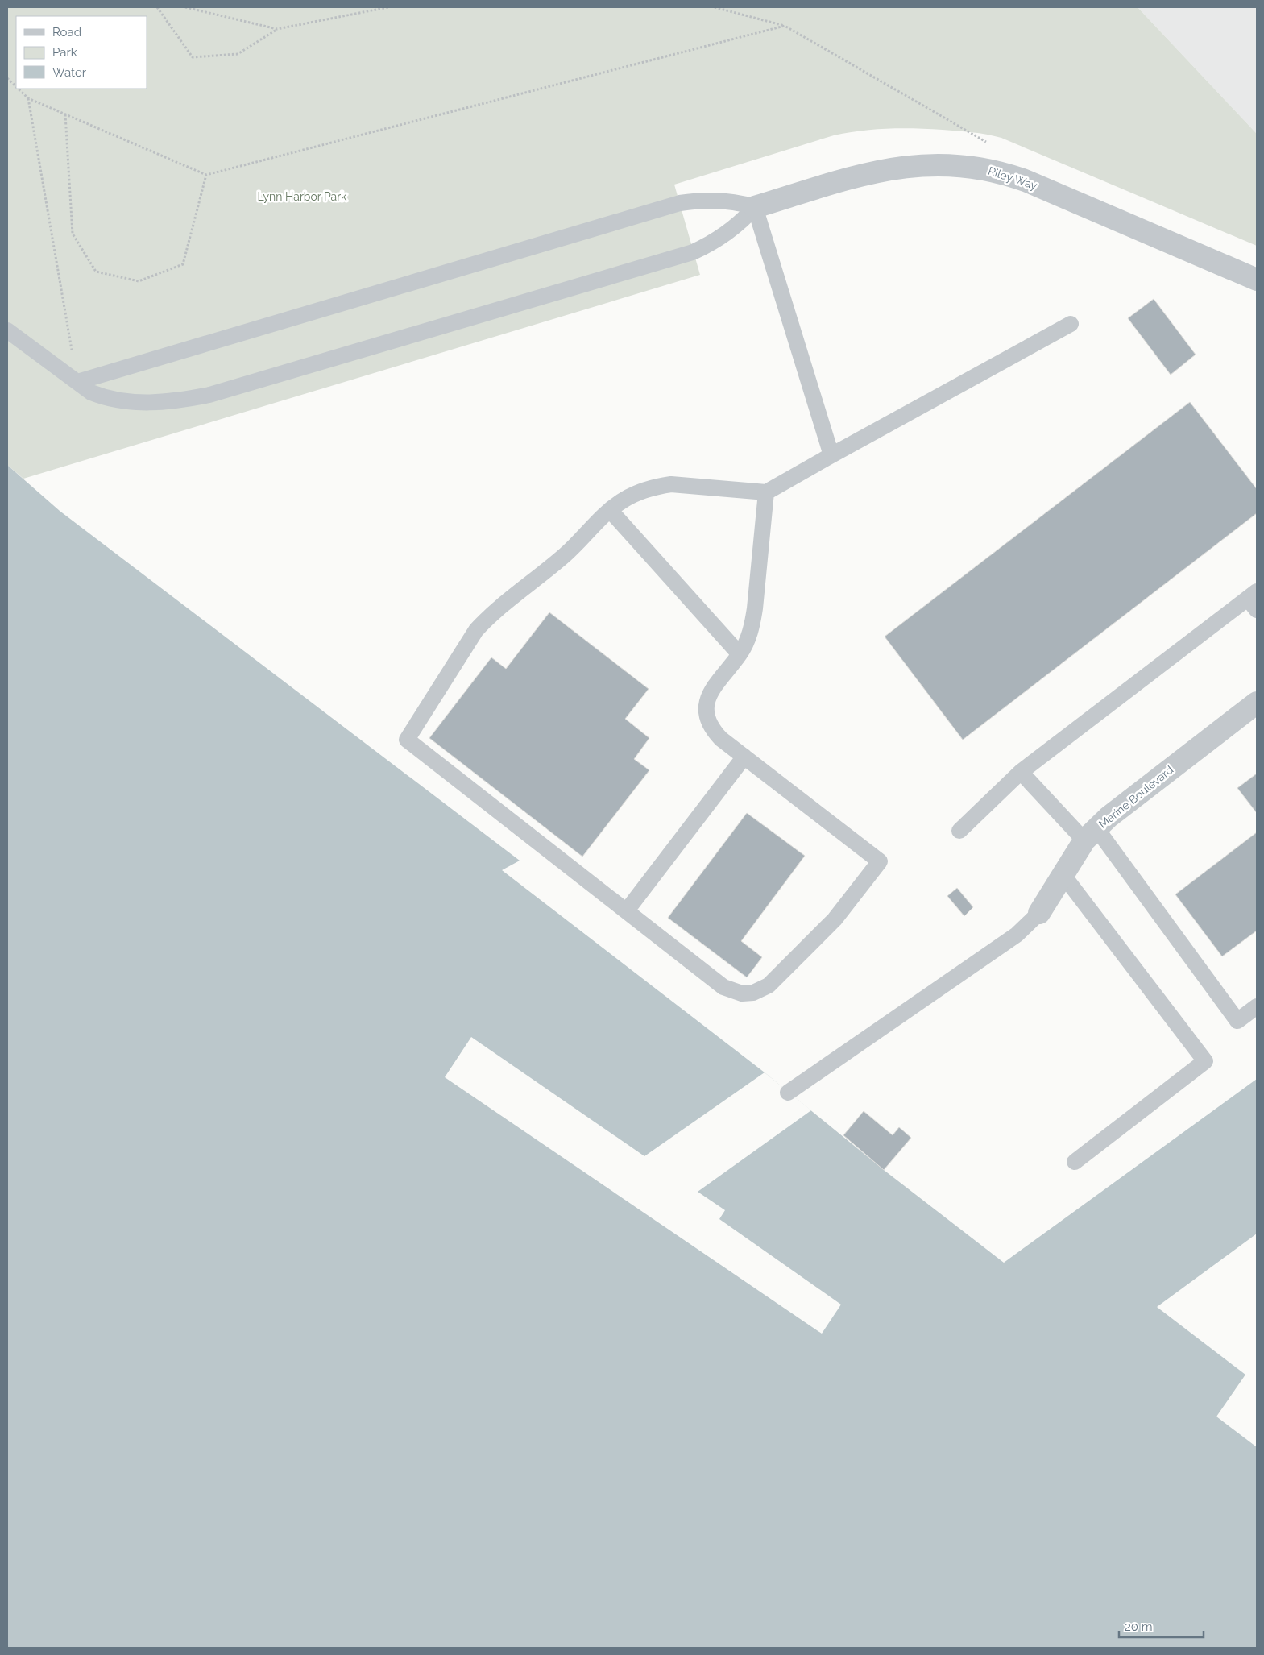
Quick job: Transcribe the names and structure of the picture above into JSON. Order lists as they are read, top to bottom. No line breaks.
{"streets":{"street":["Riley Way","Marine Boulevard"]},"parks":["Lynn Harbor Park"],"legend":["Road","Park","Water"],"scale_bar":"20 m"}
